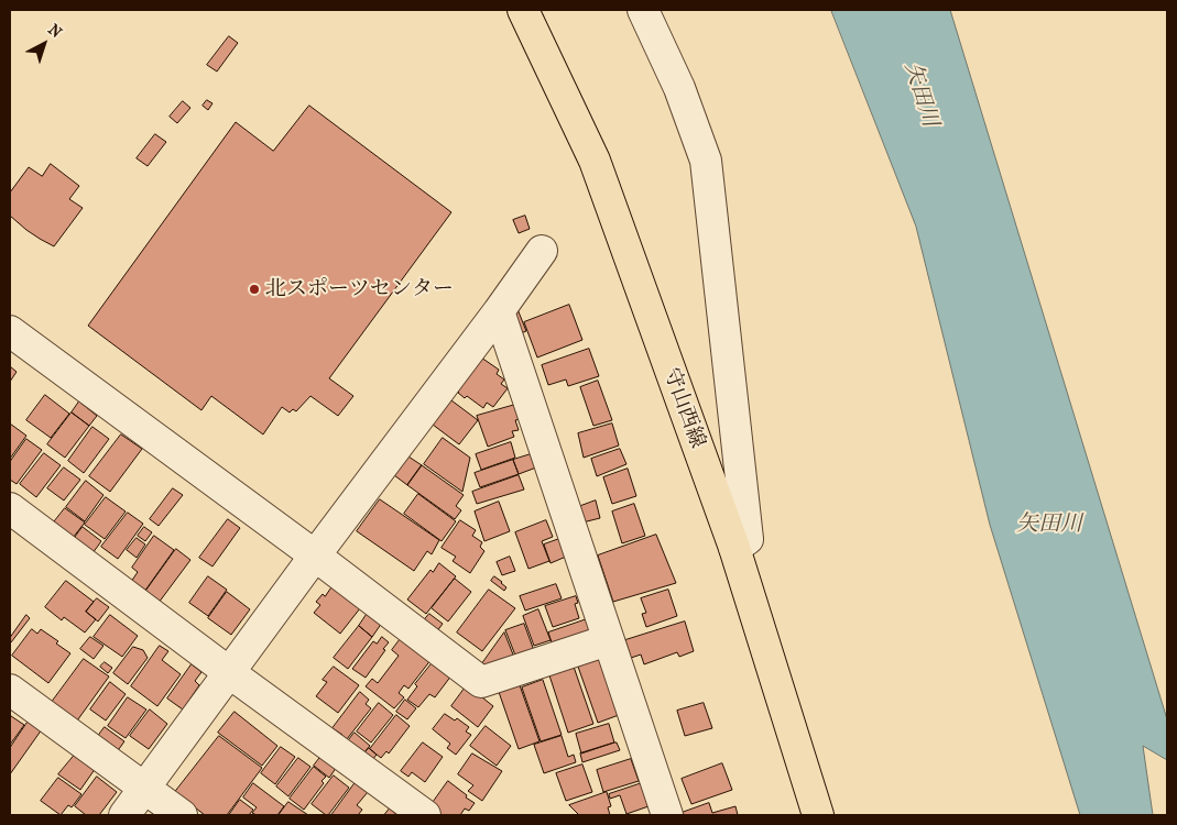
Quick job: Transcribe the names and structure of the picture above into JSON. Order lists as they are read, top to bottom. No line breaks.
{"streets":{"main road":["守山西線"]},"water":["矢田川"],"places":["北スポーツセンター"],"north":"top right"}
